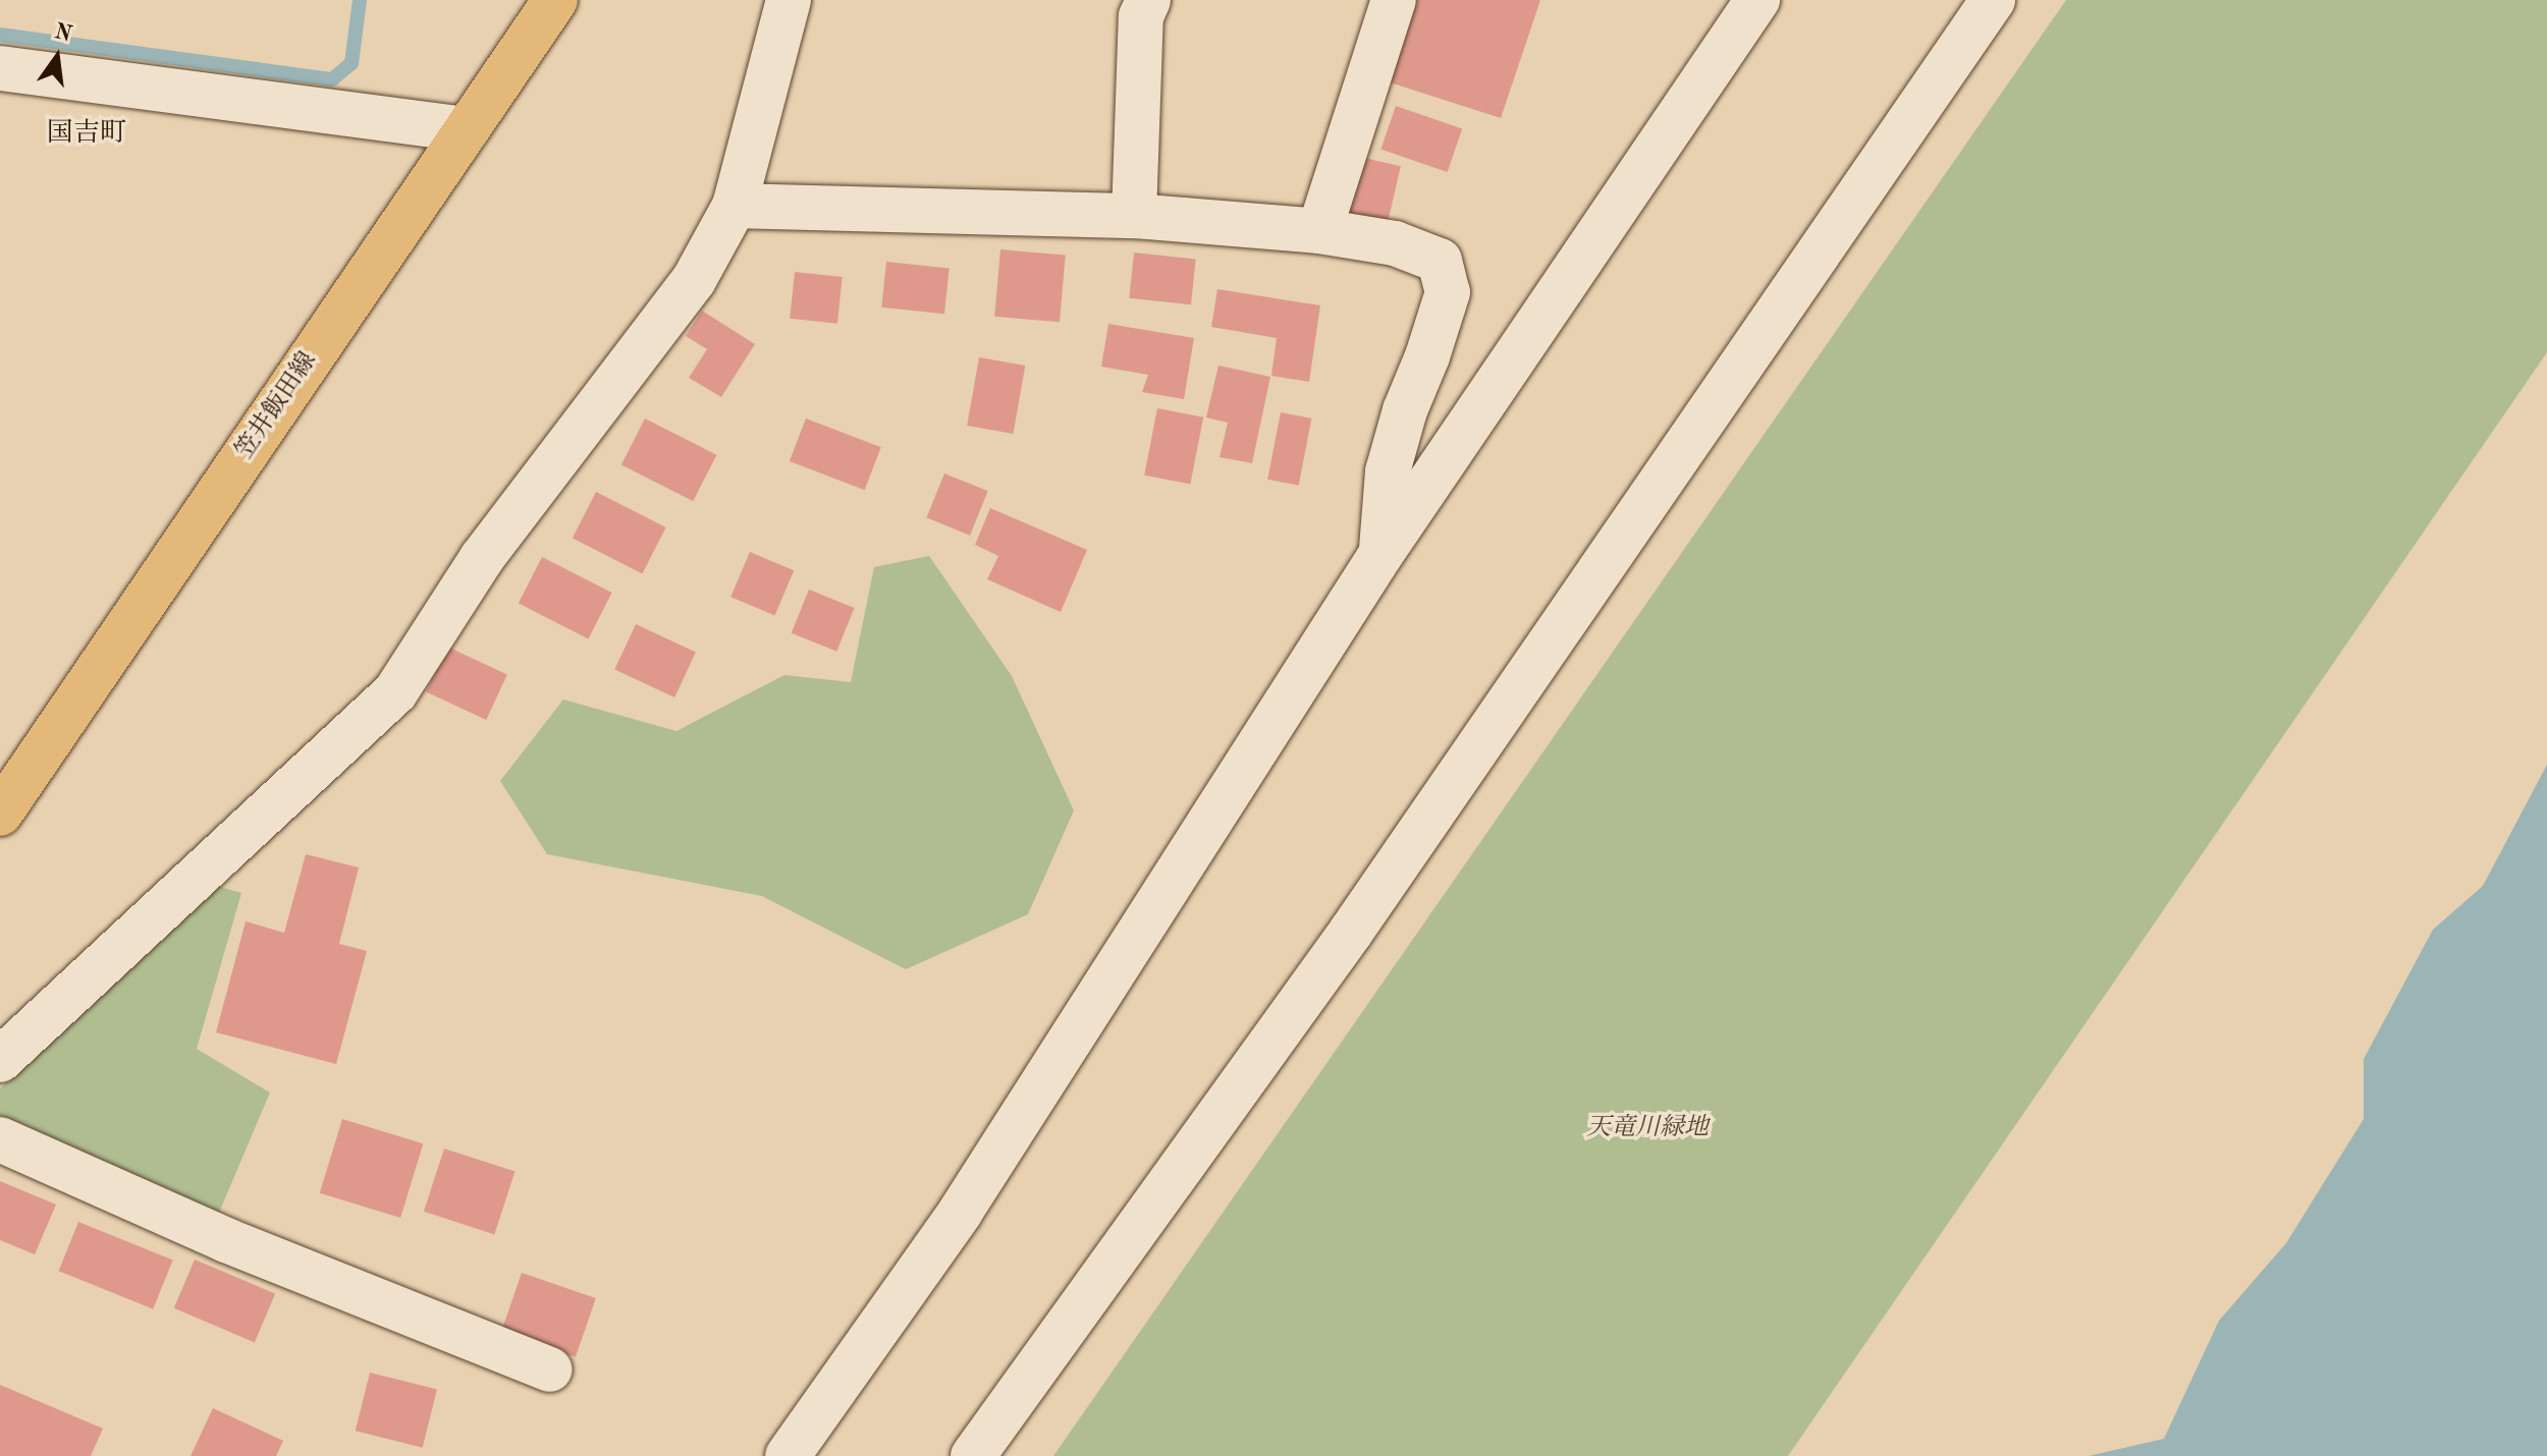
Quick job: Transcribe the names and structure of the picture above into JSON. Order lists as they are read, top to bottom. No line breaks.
{"streets":{"main road":["笠井飯田線"]},"districts":["国吉町"],"parks":["天竜川緑地"],"north":"top"}
